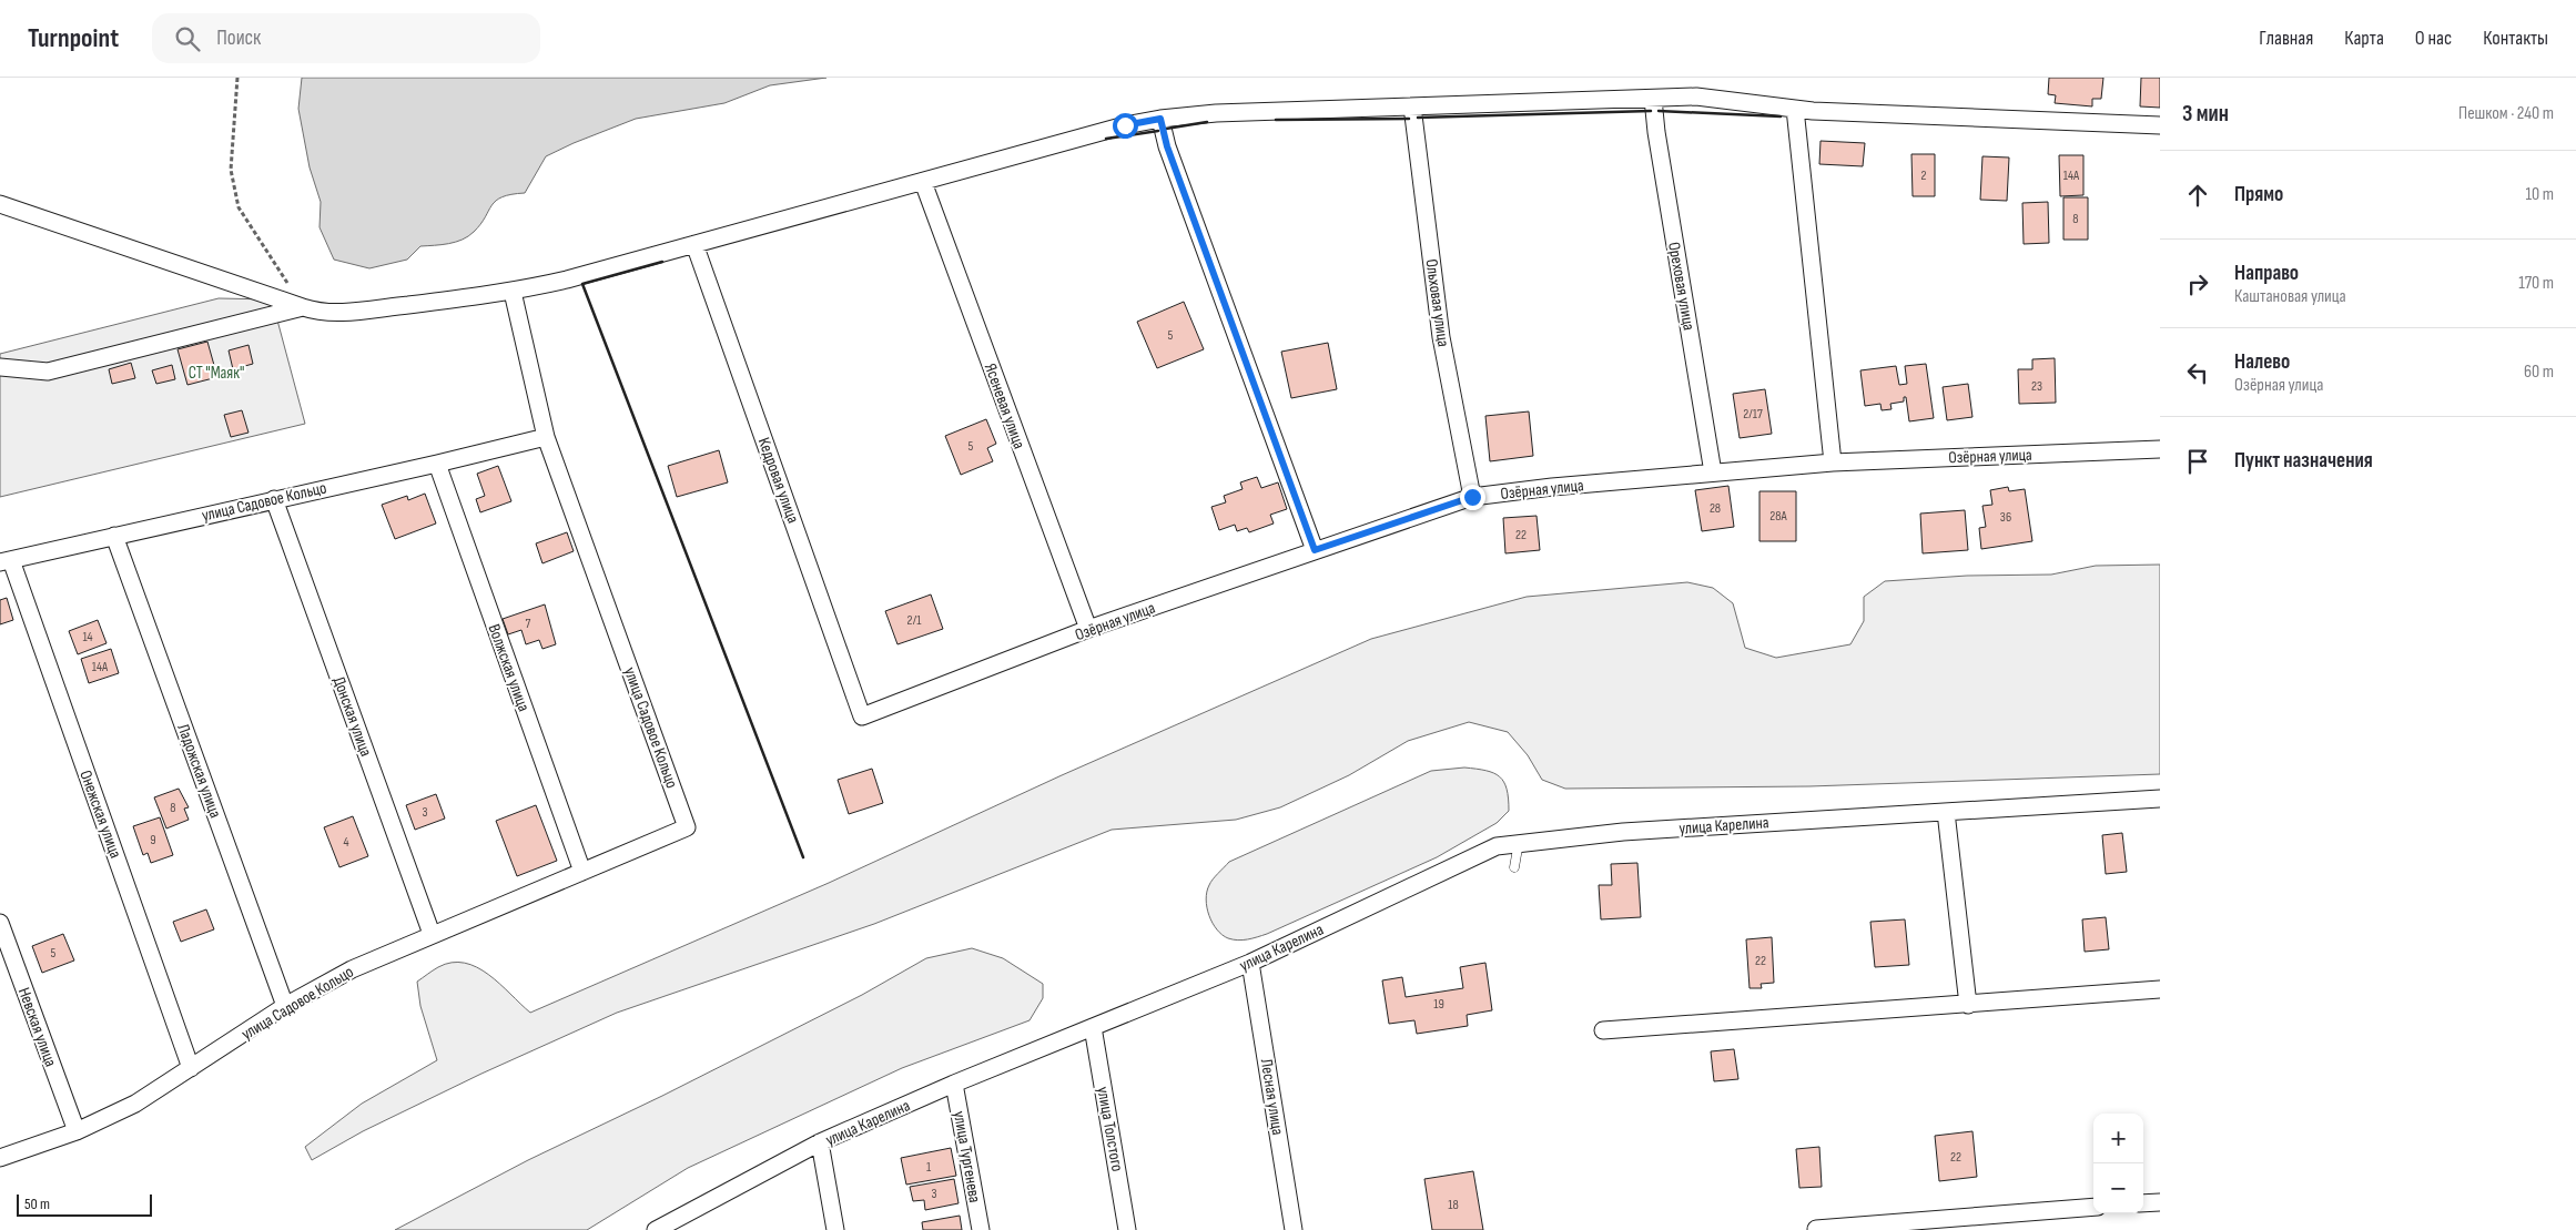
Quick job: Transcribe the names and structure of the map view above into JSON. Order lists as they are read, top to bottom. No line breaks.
{"streets":{"street":["Ореховая улица","Ольховая улица","Ясеневая улица","Озёрная улица","Кедровая улица","улица Садовое Кольцо","Волжская улица","Донская улица","Ладожская улица","Онежская улица","улица Карелина","Невская улица","Лесная улица","улица Толстого","улица Тургенева"]},"crossings":[["Ореховая улица","Озёрная улица"],["Ольховая улица","Озёрная улица"],["Ясеневая улица","Озёрная улица"],["Озёрная улица","Кедровая улица"],["улица Садовое Кольцо","Волжская улица"],["улица Садовое Кольцо","Донская улица"],["улица Садовое Кольцо","Ладожская улица"],["улица Садовое Кольцо","Онежская улица"],["улица Садовое Кольцо","Невская улица"],["улица Карелина","Лесная улица"],["улица Карелина","улица Толстого"],["улица Карелина","улица Тургенева"]],"parks":["СТ \"Маяк\""],"house_numbers":["2","14А","8","5","23","2/17","5","28","28А","36","22","2/1","7","14","14А","8","3","9","4","5","22","19","22","1","3","18"],"scale_bar":"50 m","page":{"header":"Turnpoint","search":"Поиск","nav":["Главная","Карта","О нас","Контакты"],"heading":["3 мин","Пешком · 240 m"],"list":[["Прямо","10 m"],["Направо","Каштановая улица","170 m"],["Налево","Озёрная улица","60 m"],"Пункт назначения"],"map_buttons":["+","−"],"scale":"50 m"}}
